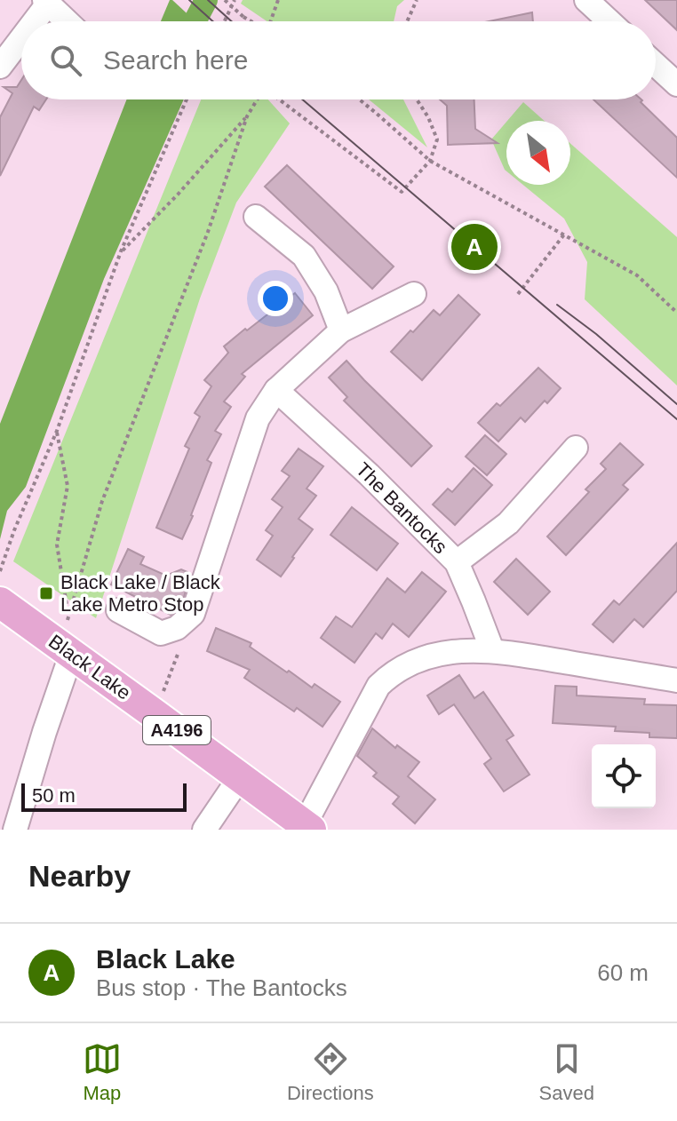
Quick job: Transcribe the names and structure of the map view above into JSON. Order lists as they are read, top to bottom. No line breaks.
{"streets":{"main road":["Black Lake","A4196"],"street":["The Bantocks"]},"places":{"transit":["Black Lake / Black Lake Metro Stop"]},"scale_bar":"50 m","north":"bottom right","page":{"search":"Search here","pins":"A","scale":"50 m","heading":"Nearby","list":[{"mark":"A","name":"Black Lake","note":"Bus stop · The Bantocks","value":"60 m"}],"nav":["Map","Directions","Saved"]}}
